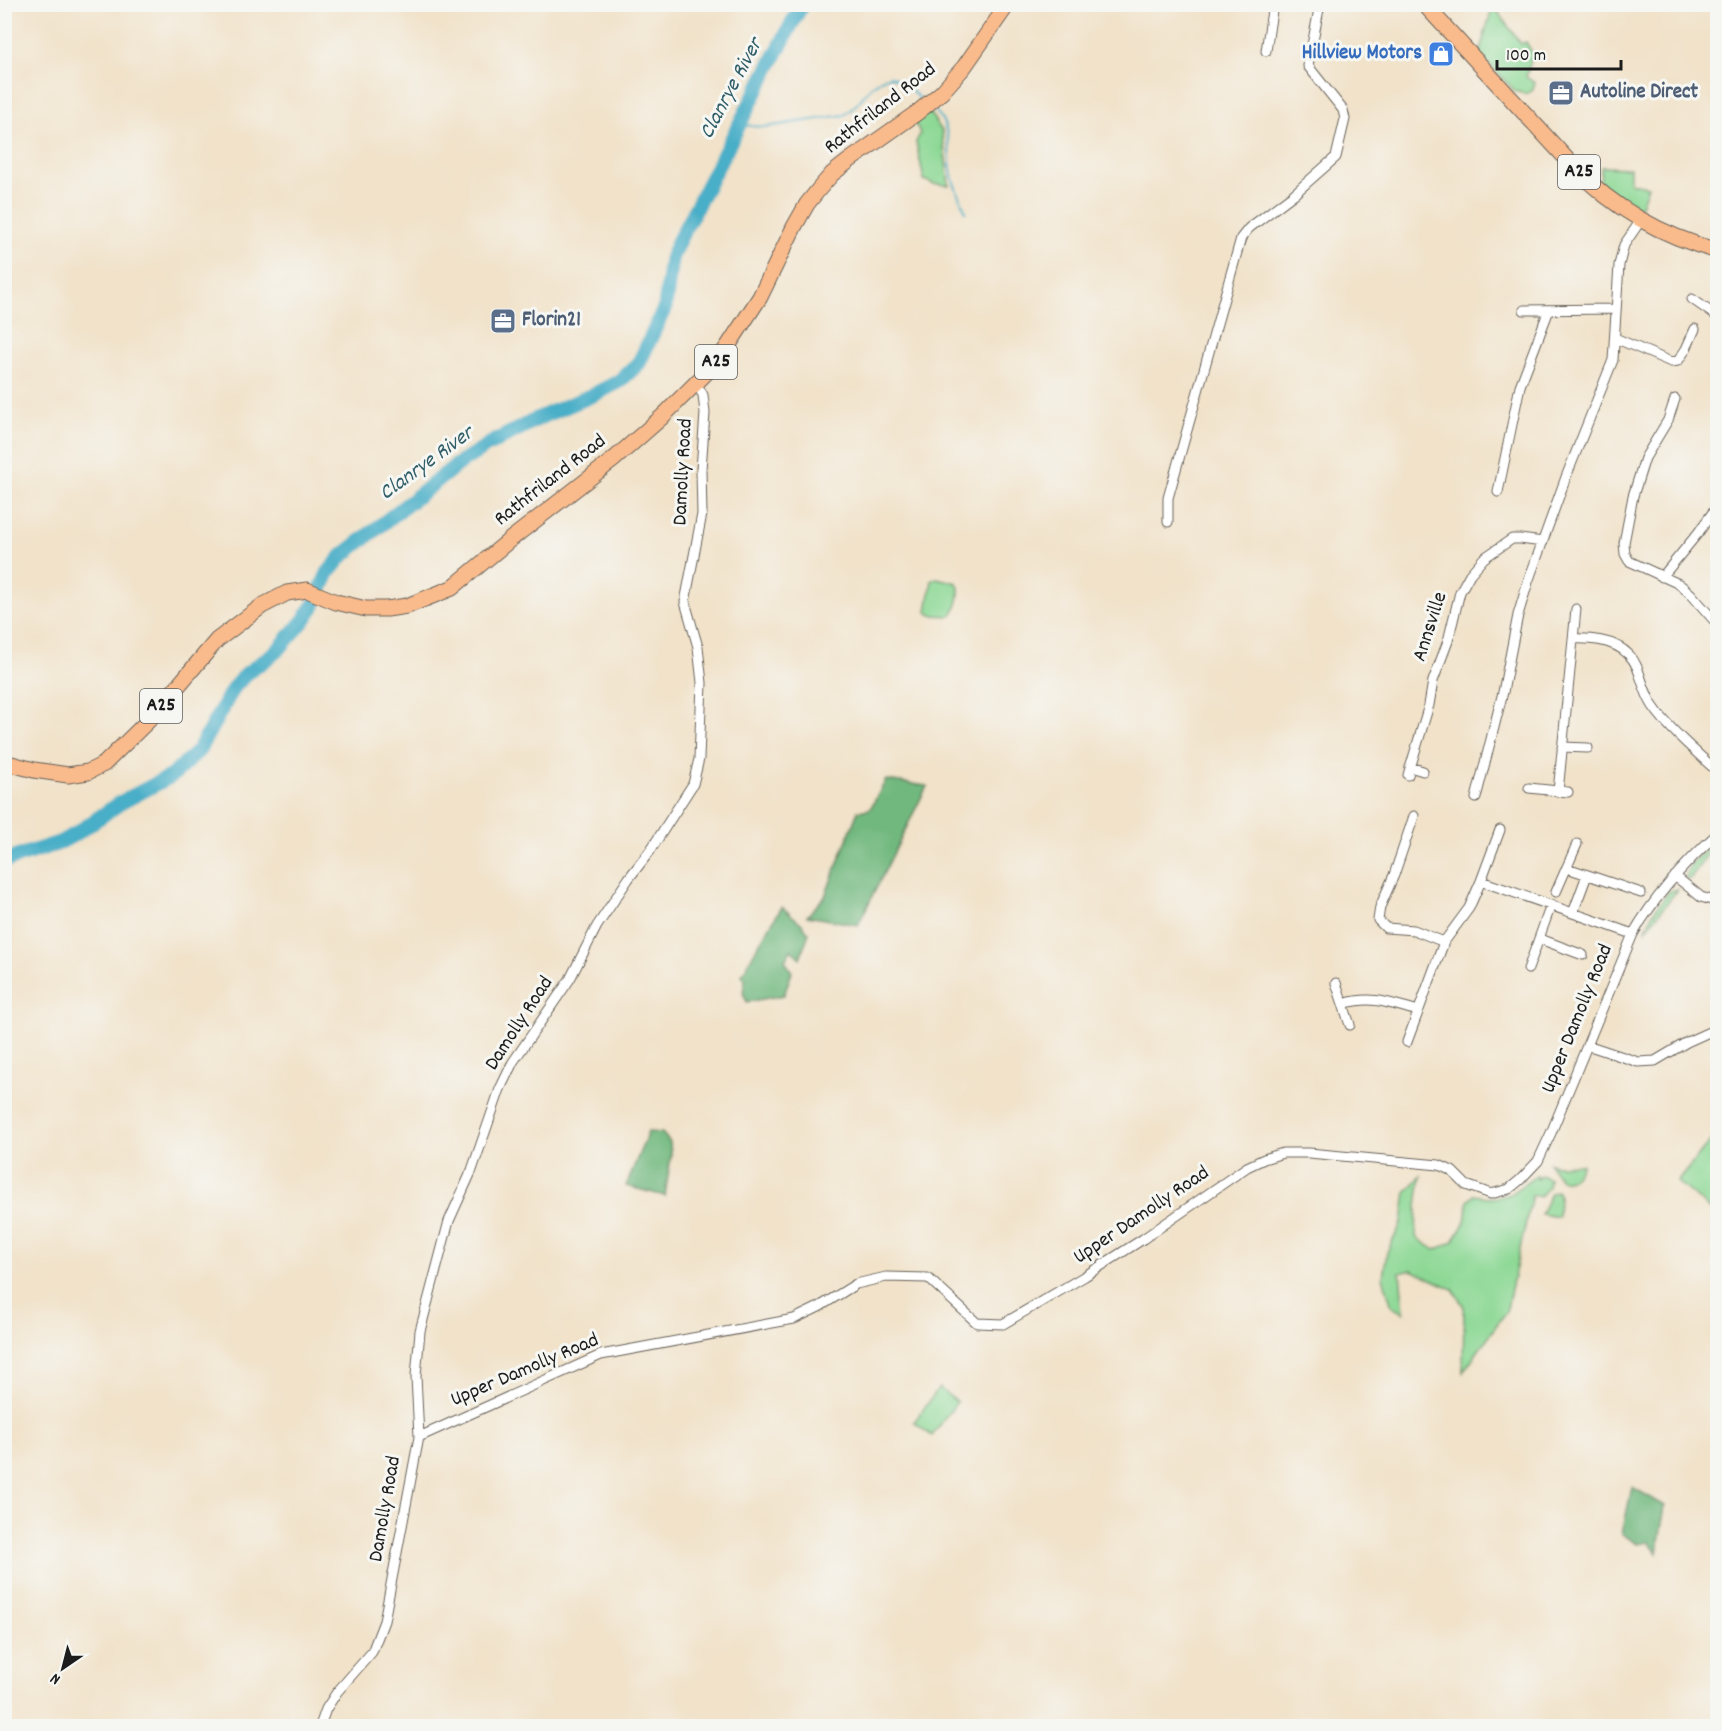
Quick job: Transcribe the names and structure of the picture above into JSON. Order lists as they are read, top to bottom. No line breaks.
{"streets":{"main road":["Rathfriland Road","A25"],"street":["Damolly Road","Annsville","Upper Damolly Road"]},"crossings":[["Rathfriland Road","Damolly Road"],["Damolly Road","Upper Damolly Road"]],"water":["Clanrye River"],"places":{"shop":["Hillview Motors"],"office":["Autoline Direct","Florin21"]},"scale_bar":"100 m","north":"bottom left"}
